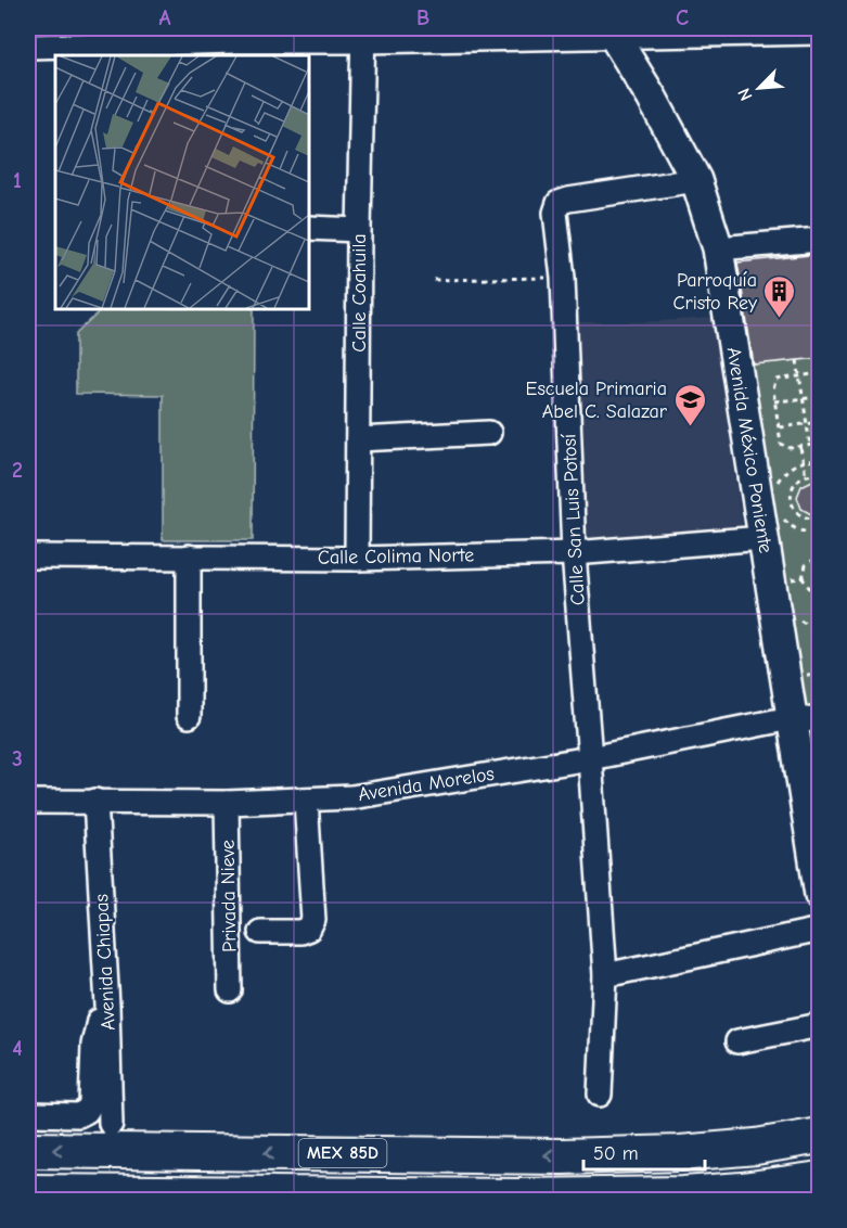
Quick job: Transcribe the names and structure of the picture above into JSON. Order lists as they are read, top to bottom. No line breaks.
{"streets":{"highway":["MEX 85D"],"main road":["Avenida México Poniente"],"street":["Calle Coahuila","Calle San Luis Potosí","Calle Colima Norte","Avenida Morelos","Privada Nieve","Avenida Chiapas"]},"crossings":[["Calle Coahuila","Calle Colima Norte"],["Avenida México Poniente","Calle San Luis Potosí"],["Avenida México Poniente","Calle Colima Norte"],["Avenida México Poniente","Avenida Morelos"],["Calle San Luis Potosí","Calle Colima Norte"],["Calle San Luis Potosí","Avenida Morelos"],["Avenida Morelos","Privada Nieve"],["Avenida Morelos","Avenida Chiapas"]],"places":{"building":["Parroquía Cristo Rey"],"school or university":["Escuela Primaria Abel C. Salazar"]},"scale_bar":"50 m","north":"bottom left","grid":{"columns":["A","B","C"],"rows":["1","2","3","4"]}}
